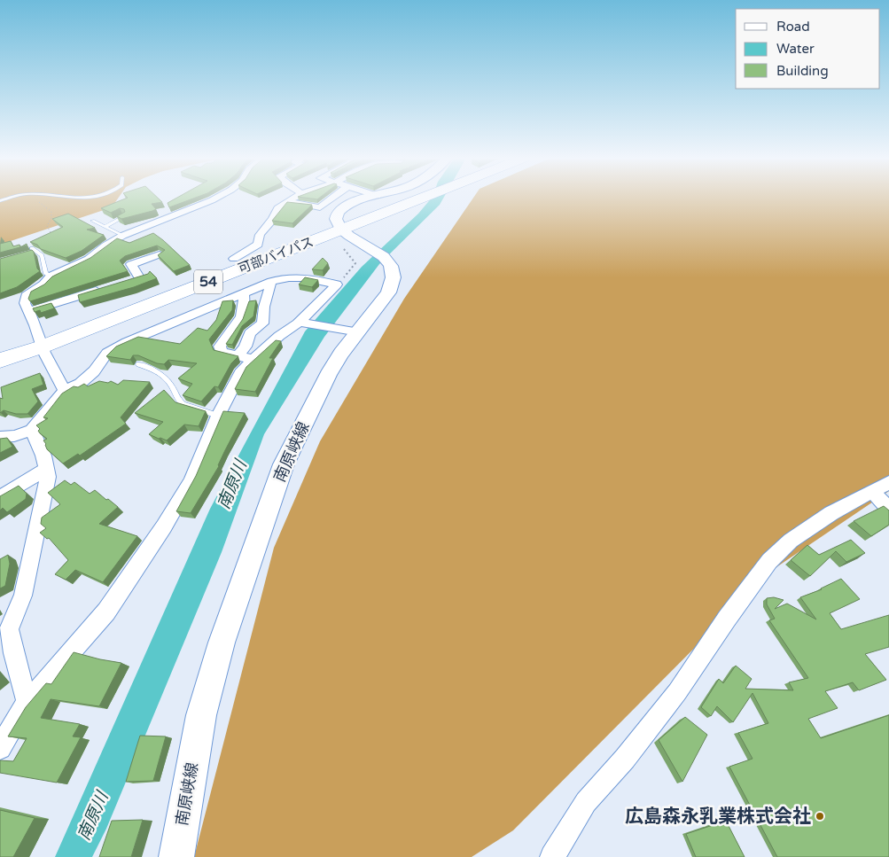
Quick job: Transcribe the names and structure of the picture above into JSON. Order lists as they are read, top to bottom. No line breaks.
{"streets":{"highway":["可部バイパス","54"],"main road":["南原峡線"]},"crossings":[["可部バイパス","南原峡線"]],"water":["南原川"],"places":["広島森永乳業株式会社"],"legend":["Road","Water","Building"]}
